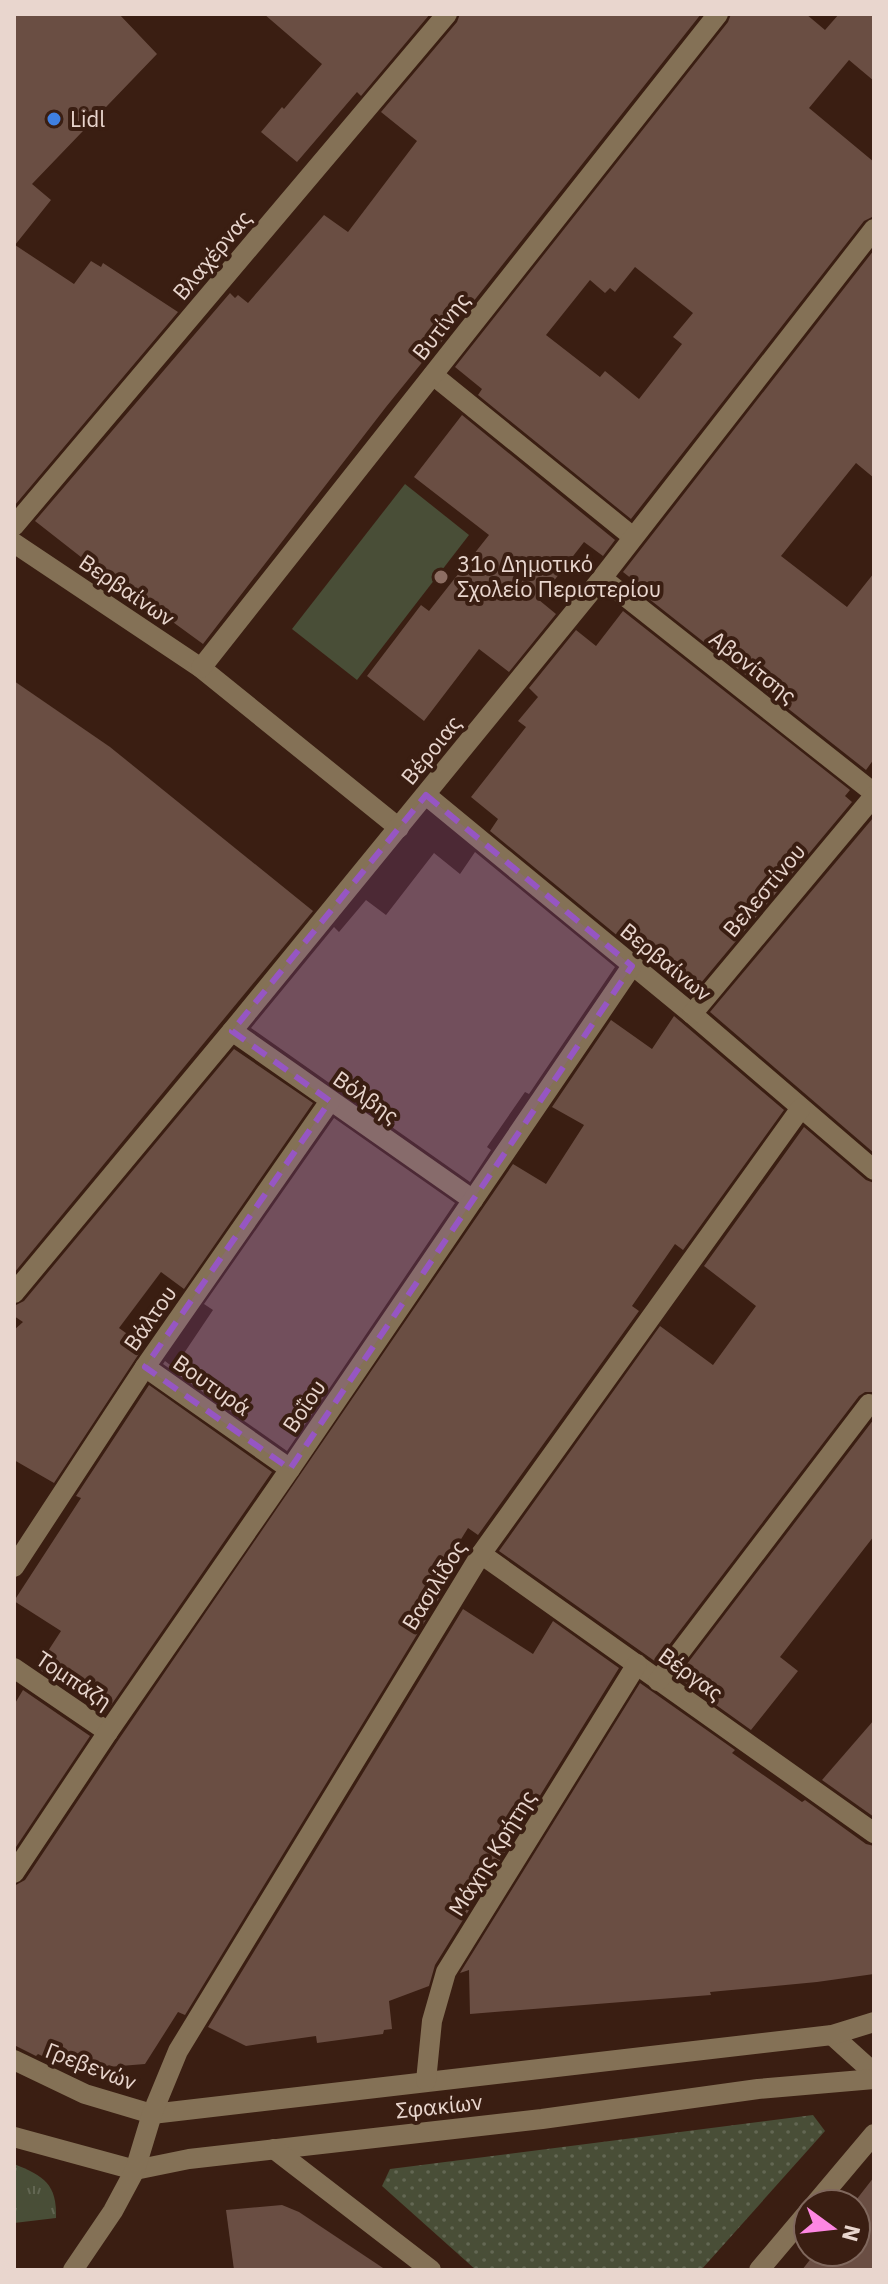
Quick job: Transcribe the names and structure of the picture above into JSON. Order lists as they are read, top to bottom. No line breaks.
{"streets":{"street":["Βλαχέρνας","Βυτίνης","Βερβαίνων","Αβονίτσης","Βέροιας","Βελεστίνου","Βόλβης","Βάλτου","Βουτυρά","Βοΐου","Βασιλίδος","Βέργας","Τομπάζη","Μάχης Κρήτης","Γρεβενών","Σφακίων"]},"crossings":[["Βυτίνης","Βερβαίνων"],["Βερβαίνων","Βέροιας"],["Βερβαίνων","Βελεστίνου"],["Βερβαίνων","Βοΐου"],["Βερβαίνων","Βασιλίδος"],["Αβονίτσης","Βέροιας"],["Αβονίτσης","Βελεστίνου"],["Βέροιας","Βόλβης"],["Βόλβης","Βάλτου"],["Βόλβης","Βοΐου"],["Βάλτου","Βουτυρά"],["Βουτυρά","Βοΐου"],["Βοΐου","Τομπάζη"],["Βασιλίδος","Βέργας"],["Βασιλίδος","Γρεβενών"],["Βασιλίδος","Σφακίων"],["Βέργας","Μάχης Κρήτης"],["Μάχης Κρήτης","Σφακίων"],["Γρεβενών","Σφακίων"]],"places":["Lidl","31ο Δημοτικό Σχολείο Περιστερίου"],"north":"right"}
